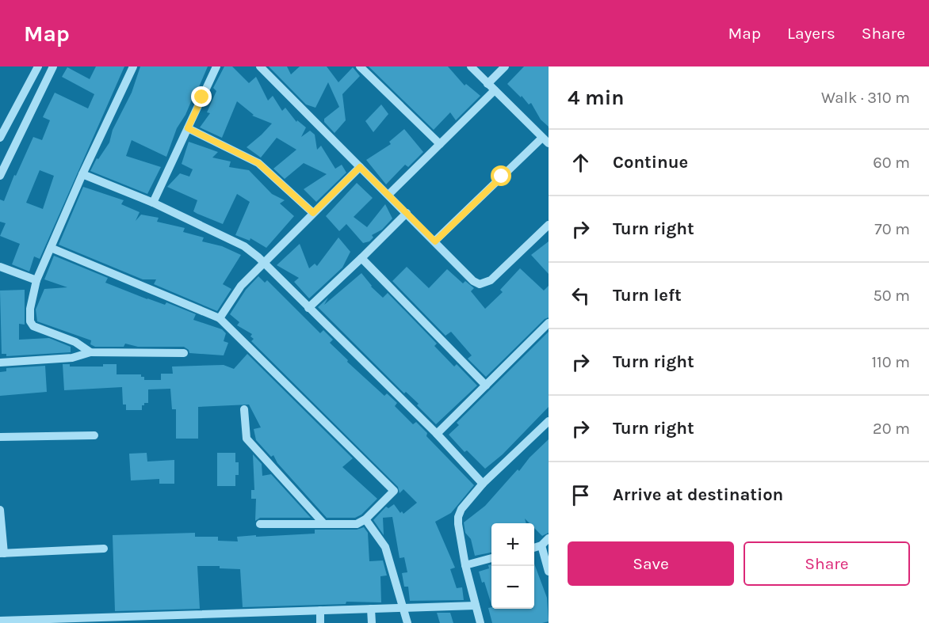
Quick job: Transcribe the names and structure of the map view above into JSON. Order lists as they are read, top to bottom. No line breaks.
{"page":{"header":"Map","nav":["Map","Layers","Share"],"heading":["4 min","Walk · 310 m"],"list":[["Continue","60 m"],["Turn right","70 m"],["Turn left","50 m"],["Turn right","110 m"],["Turn right","20 m"],"Arrive at destination"],"map_buttons":["+","−"],"buttons":["Save","Share"]}}
